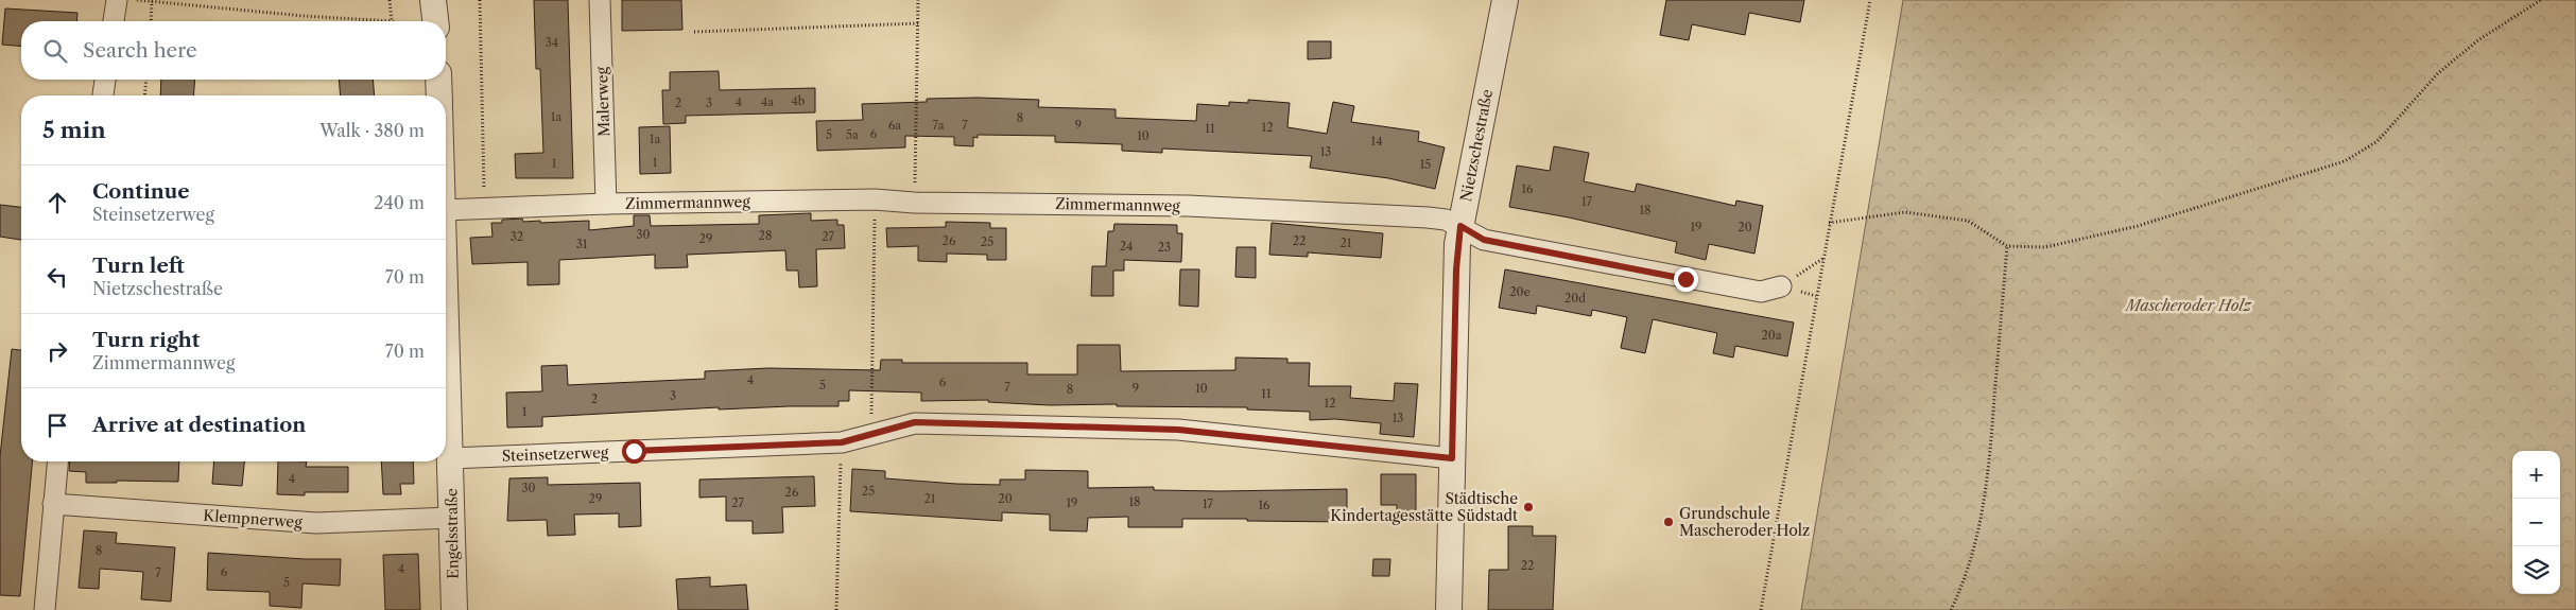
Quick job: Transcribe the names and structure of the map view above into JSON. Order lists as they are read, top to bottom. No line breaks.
{"streets":{"street":["Malerweg","Nietzschestraße","Zimmermannweg","Steinsetzerweg","Klempnerweg","Engelsstraße"]},"crossings":[["Malerweg","Zimmermannweg"],["Nietzschestraße","Zimmermannweg"],["Nietzschestraße","Steinsetzerweg"],["Steinsetzerweg","Engelsstraße"],["Klempnerweg","Engelsstraße"]],"parks":["Mascheroder Holz"],"places":["Städtische Kindertagesstätte Südstadt","Grundschule Mascheroder Holz"],"house_numbers":["34","4b","4","4a","2","3","1a","8","6a","7a","7","9","12","11","6","5","5a","10","1a","14","13","1","1","15","16","17","18","19","20","30","28","32","27","29","26","22","25","21","31","24","23","20e","20d","20a","4","6","5","7","9","10","8","11","3","2","12","1","13","4","30","25","26","29","21","20","18","27","19","17","16","8","22","4","6","7","5"],"page":{"search":"Search here","heading":["5 min","Walk · 380 m"],"list":[["Continue","Steinsetzerweg","240 m"],["Turn left","Nietzschestraße","70 m"],["Turn right","Zimmermannweg","70 m"],"Arrive at destination"],"map_buttons":["+","−"]}}
